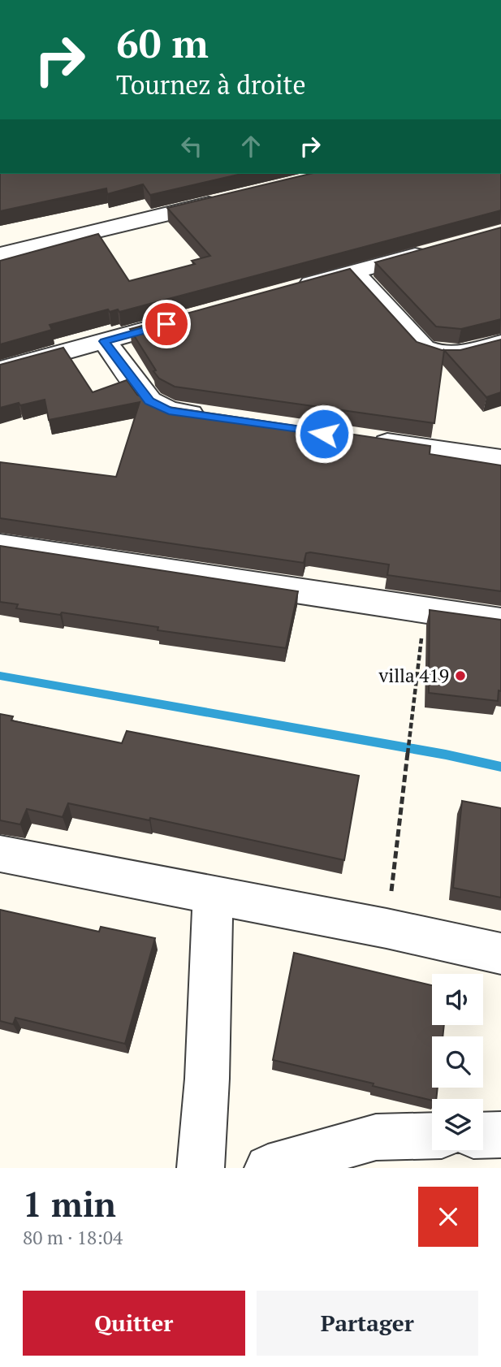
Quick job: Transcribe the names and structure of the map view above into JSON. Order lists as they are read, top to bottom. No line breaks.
{"places":["villa 419"],"page":{"turn":["60 m","Tournez à droite"],"heading":["1 min","80 m · 18:04"],"buttons":["Quitter","Partager"]}}
